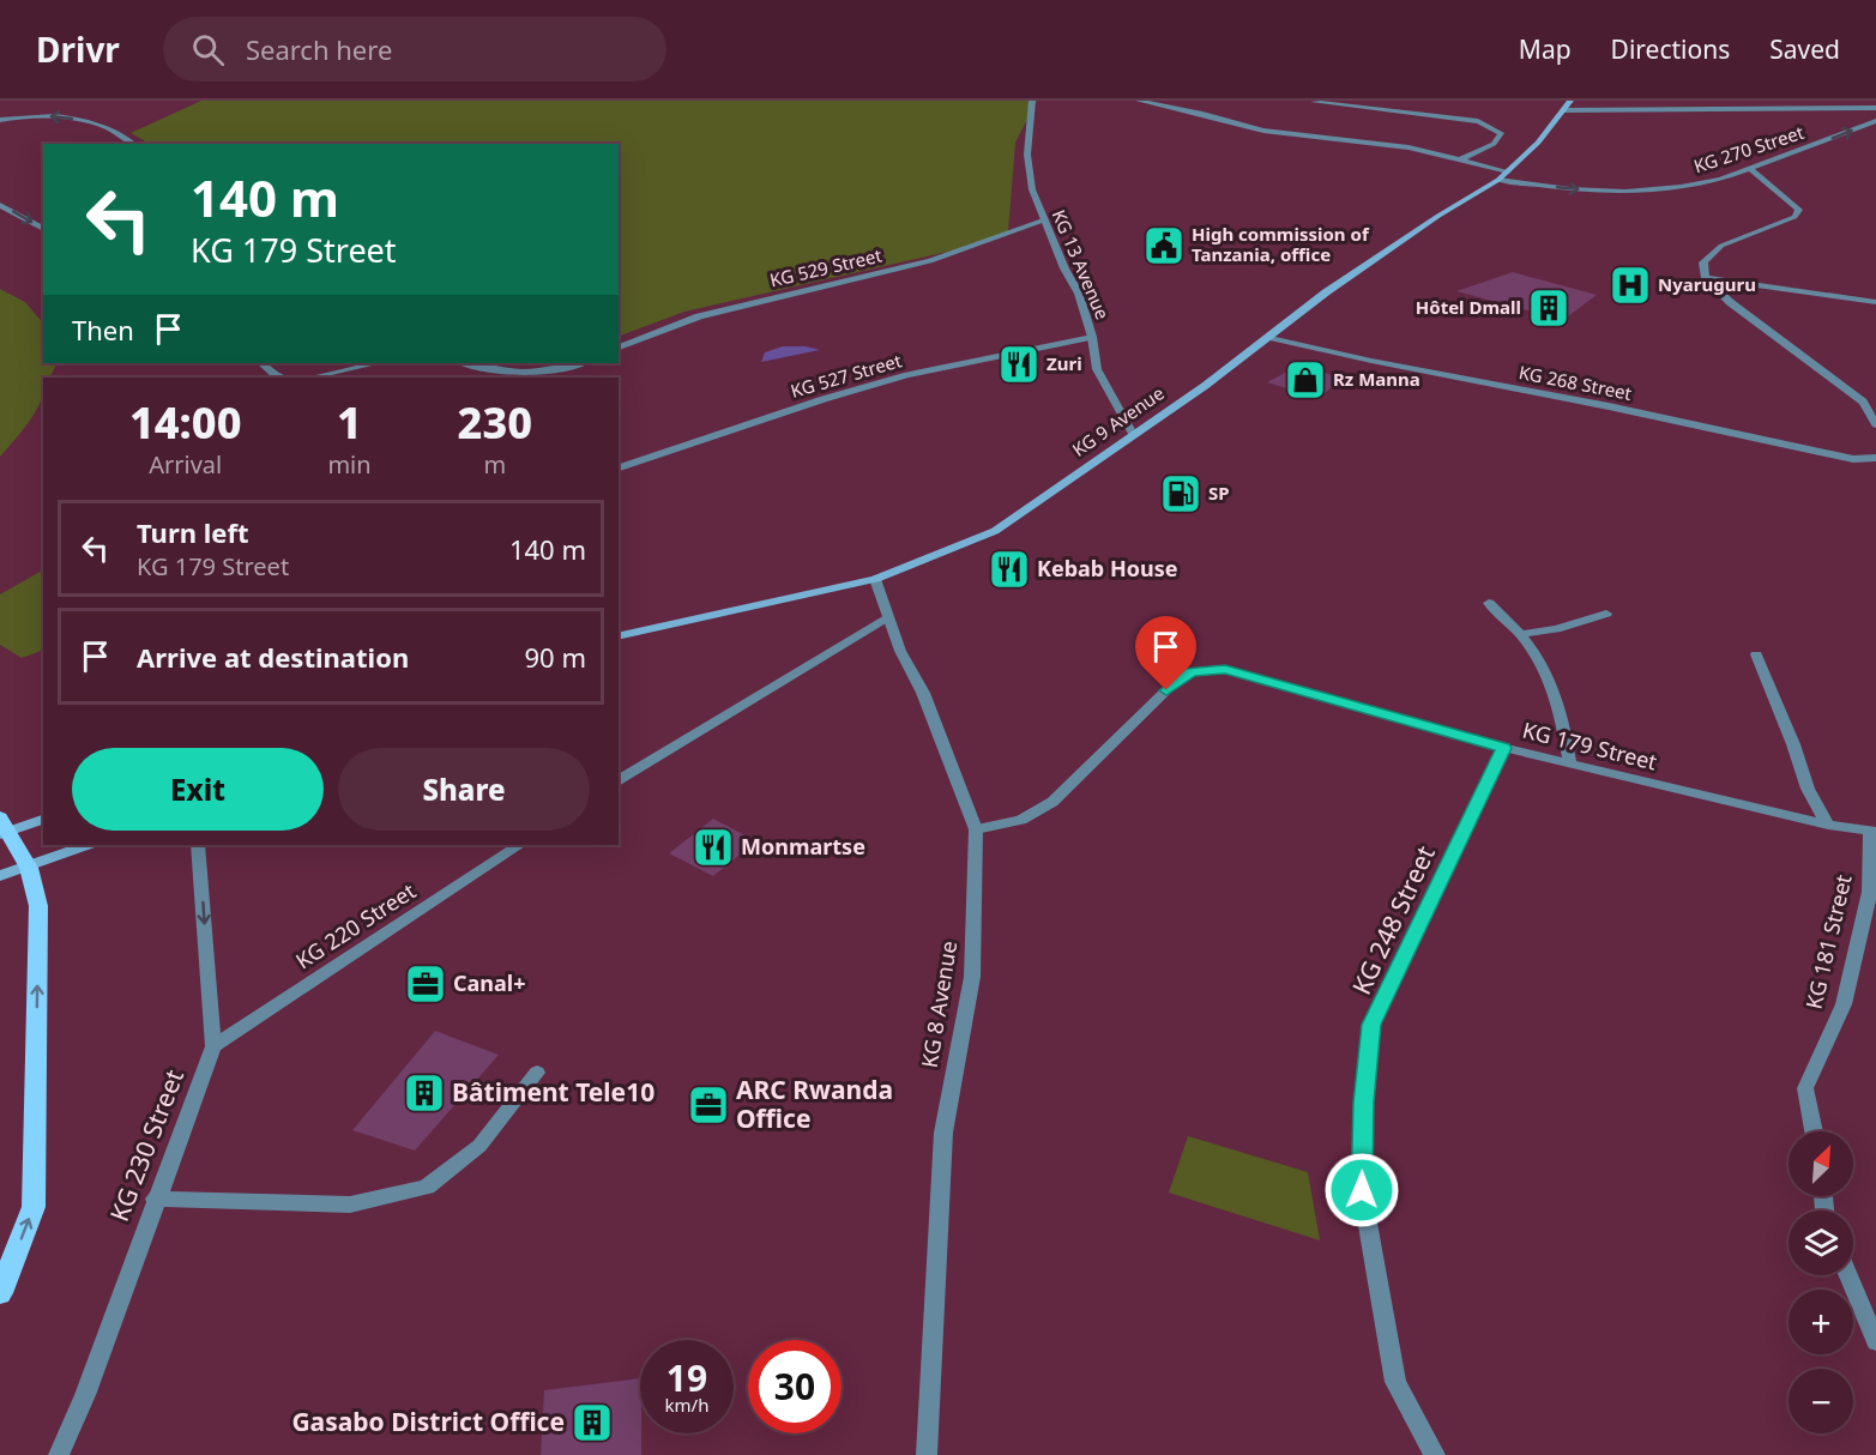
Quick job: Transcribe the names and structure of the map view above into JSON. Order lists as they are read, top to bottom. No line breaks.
{"streets":{"main road":["KG 9 Avenue"],"street":["KG 270 Street","KG 13 Avenue","KG 529 Street","KG 527 Street","KG 268 Street","KG 179 Street","KG 248 Street","KG 220 Street","KG 181 Street","KG 8 Avenue","KG 230 Street"]},"crossings":[["KG 270 Street","KG 9 Avenue"],["KG 13 Avenue","KG 529 Street"],["KG 13 Avenue","KG 527 Street"],["KG 13 Avenue","KG 9 Avenue"],["KG 268 Street","KG 9 Avenue"],["KG 9 Avenue","KG 8 Avenue"],["KG 179 Street","KG 248 Street"],["KG 179 Street","KG 181 Street"],["KG 179 Street","KG 8 Avenue"],["KG 220 Street","KG 230 Street"]],"places":{"public building":["High commission of Tanzania, office"],"hospital":["Nyaruguru"],"building":["Hôtel Dmall","Bâtiment Tele10","Gasabo District Office"],"restaurant":["Zuri","Kebab House","Monmartse"],"shop":["Rz Manna"],"fuel station":["SP"],"office":["Canal+","ARC Rwanda Office"]},"north":"top right","page":{"header":"Drivr","search":"Search here","nav":["Map","Directions","Saved"],"turn":["140 m","KG 179 Street"],"then":"Then","eta":["14:00","Arrival","1","min","230","m"],"list":[{"name":"Turn left","note":"KG 179 Street","value":"140 m"},{"name":"Arrive at destination","value":"90 m"}],"buttons":["Exit","Share"],"map_buttons":["+","−"],"speed":"19 km/h","limit":"30"}}
